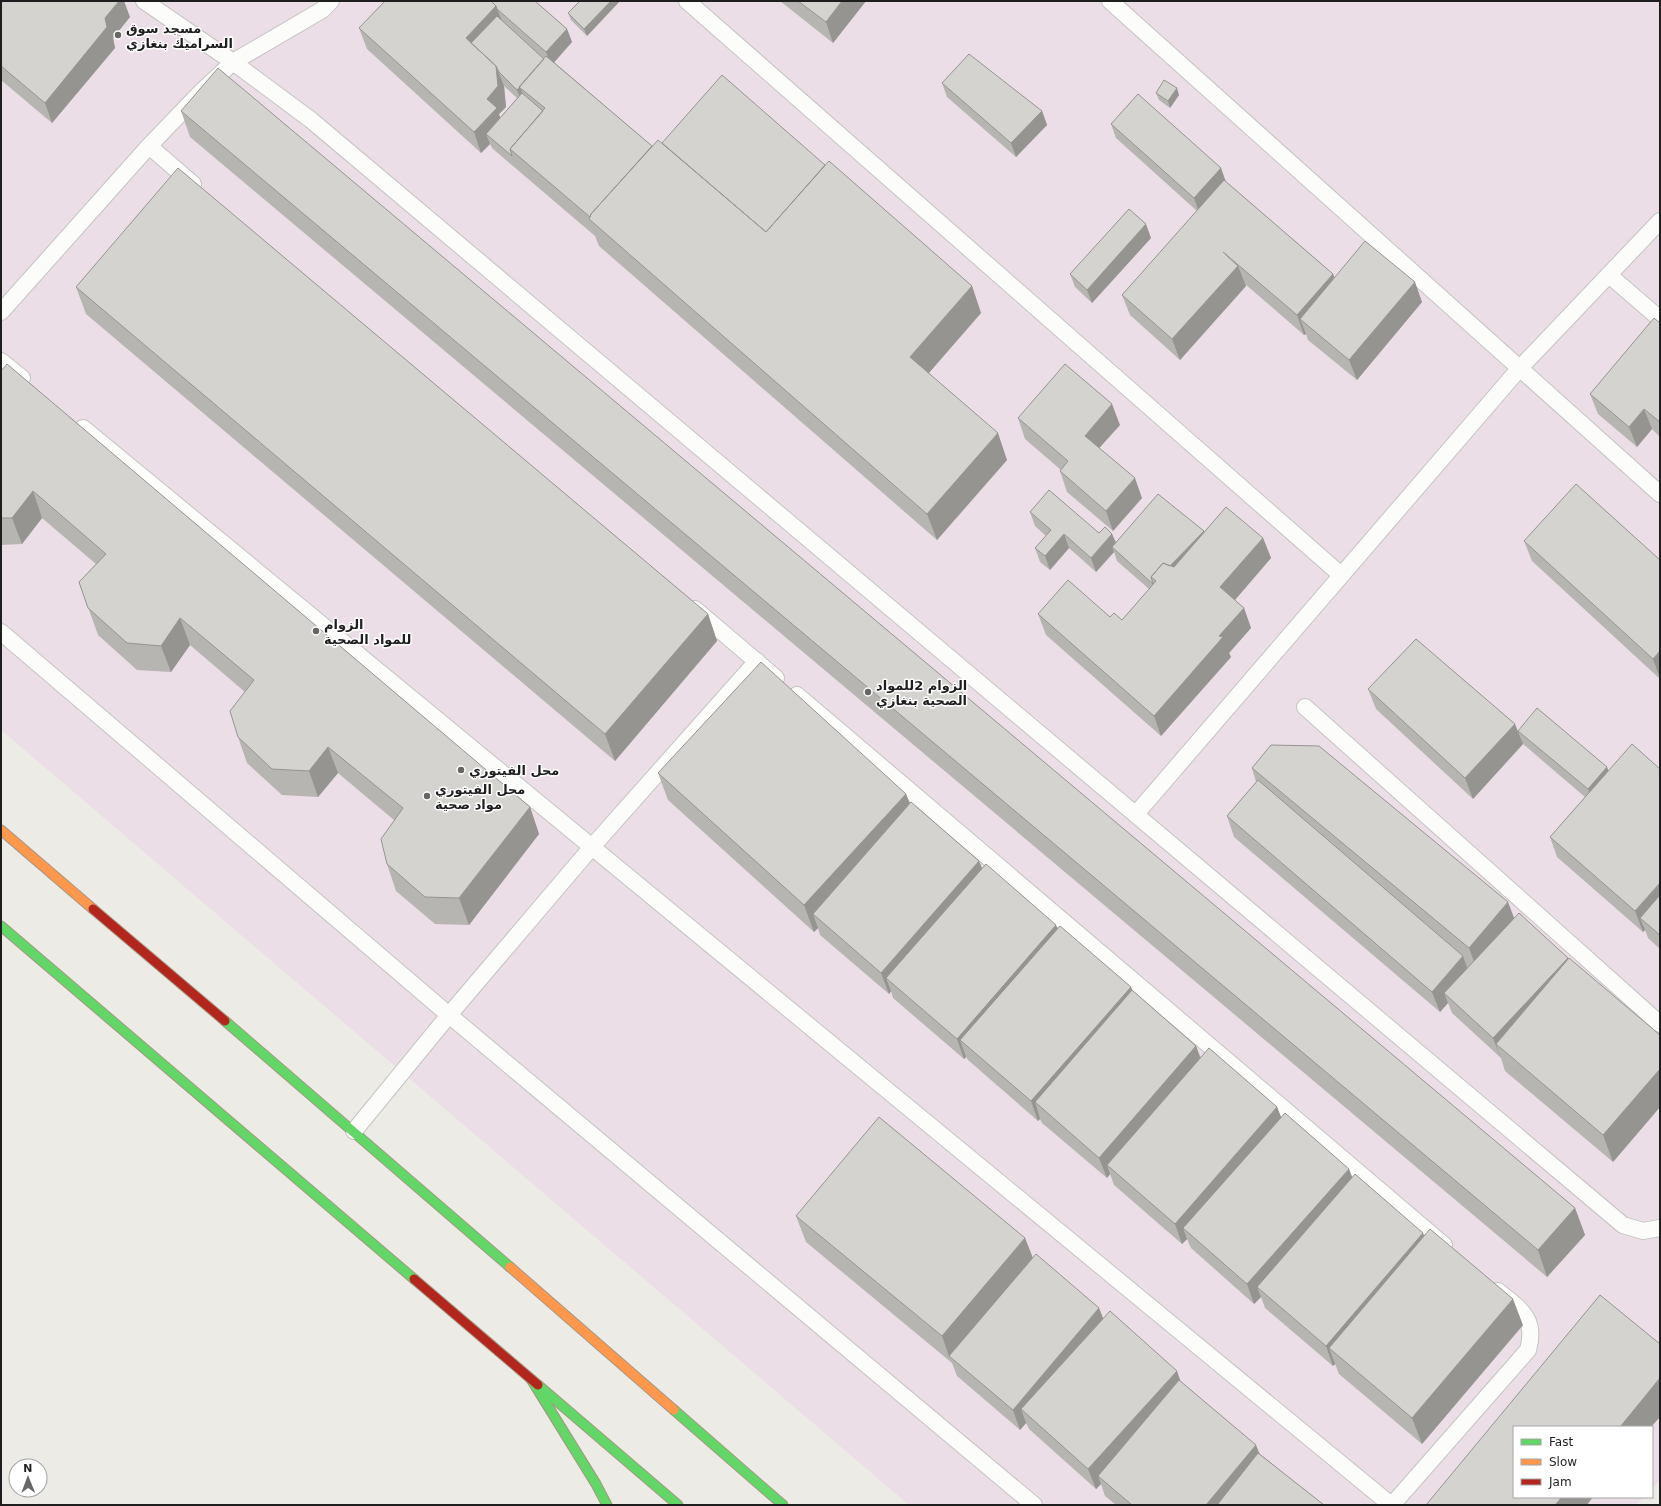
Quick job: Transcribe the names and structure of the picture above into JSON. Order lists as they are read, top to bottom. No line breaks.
{"places":["مسجد سوق السراميك بنغازي","الزوام للمواد الصحية","الزوام 2للمواد الصحية بنغازي","محل الفيتوري","محل الفيتوري مواد صحية"],"legend":["Fast","Slow","Jam"],"north":"top"}
